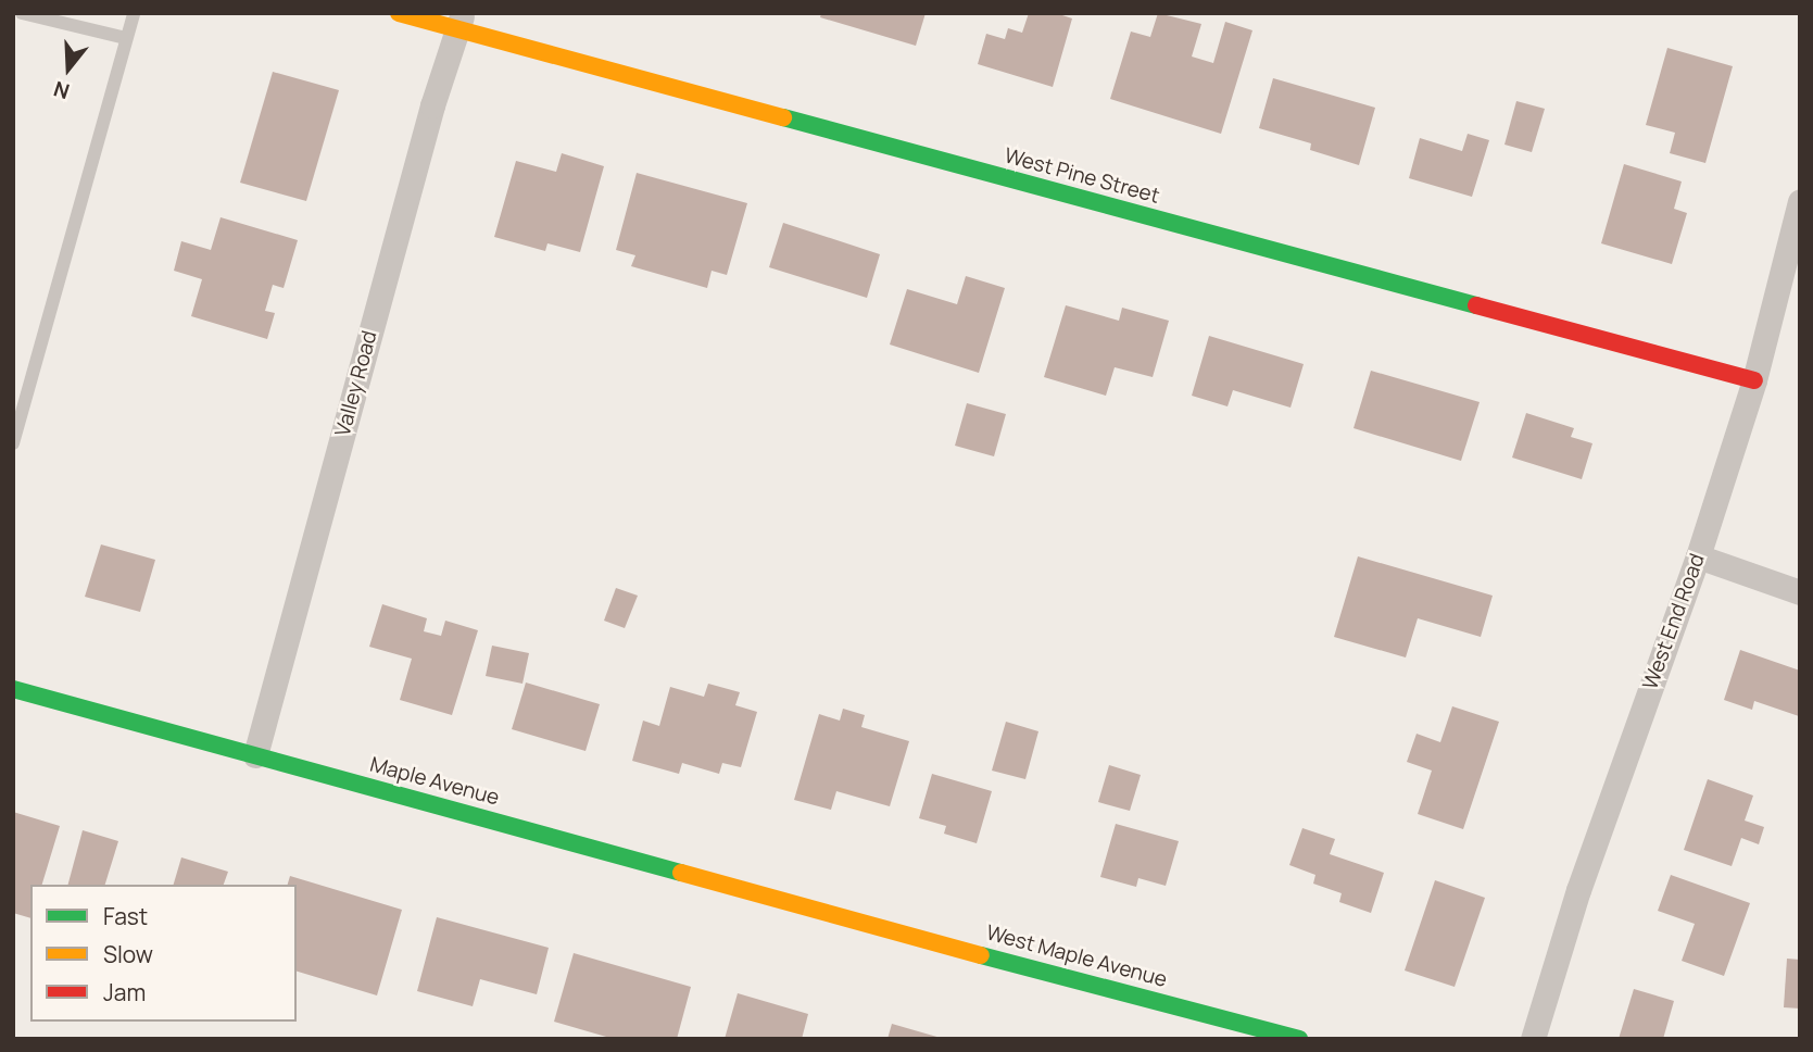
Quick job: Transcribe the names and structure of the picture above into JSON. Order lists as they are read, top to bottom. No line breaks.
{"streets":{"street":["West Pine Street","Valley Road","West End Road","Maple Avenue","West Maple Avenue"]},"crossings":[["West Pine Street","Valley Road"],["West Pine Street","West End Road"],["Valley Road","Maple Avenue"],["Maple Avenue","West Maple Avenue"]],"legend":["Fast","Slow","Jam"],"north":"bottom"}
